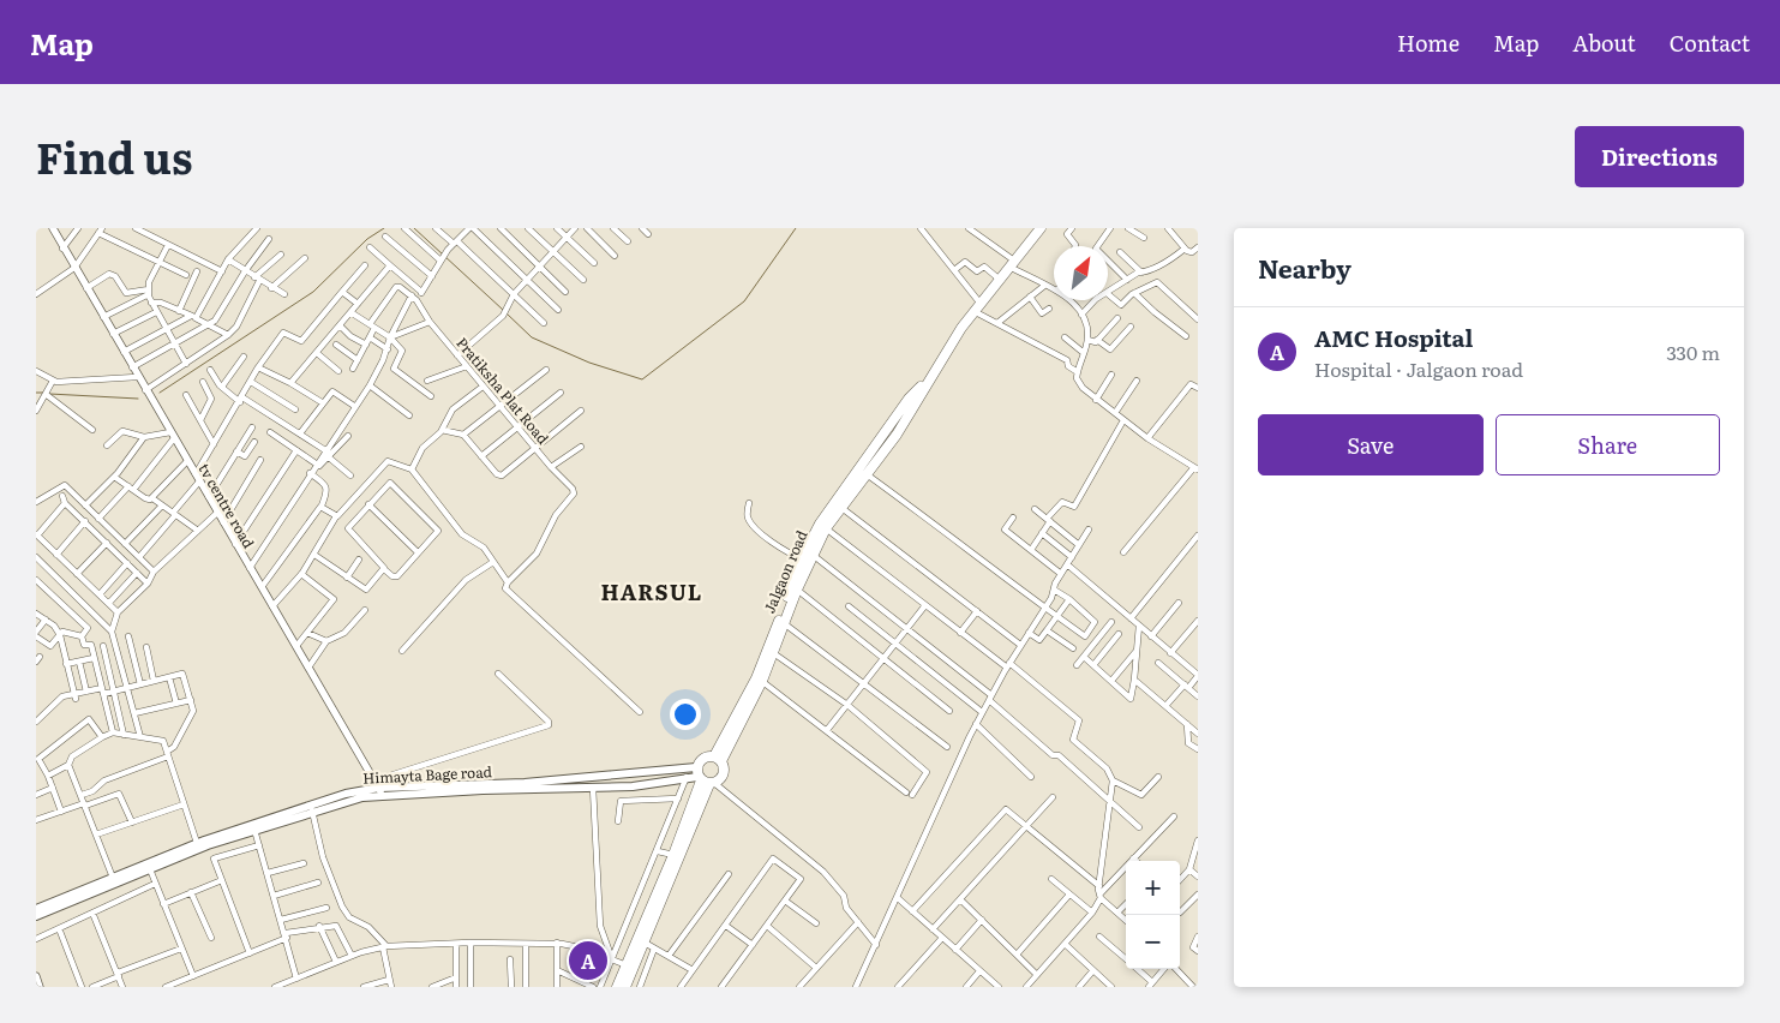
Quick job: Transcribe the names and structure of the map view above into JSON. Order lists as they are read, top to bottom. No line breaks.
{"streets":{"highway":["Jalgaon road"],"main road":["tv centre road","Himayta Bage road"],"street":["Pratiksha Plat Road"]},"crossings":[["tv centre road","Himayta Bage road"],["Jalgaon road","Himayta Bage road"]],"districts":["HARSUL"],"north":"top right","page":{"header":"Map","nav":["Home","Map","About","Contact"],"title":"Find us","buttons":["Directions",["Save","Share"]],"heading":"Nearby","list":[{"mark":"A","name":"AMC Hospital","note":"Hospital · Jalgaon road","value":"330 m"}],"map_buttons":["+","−"],"pins":"A"}}
